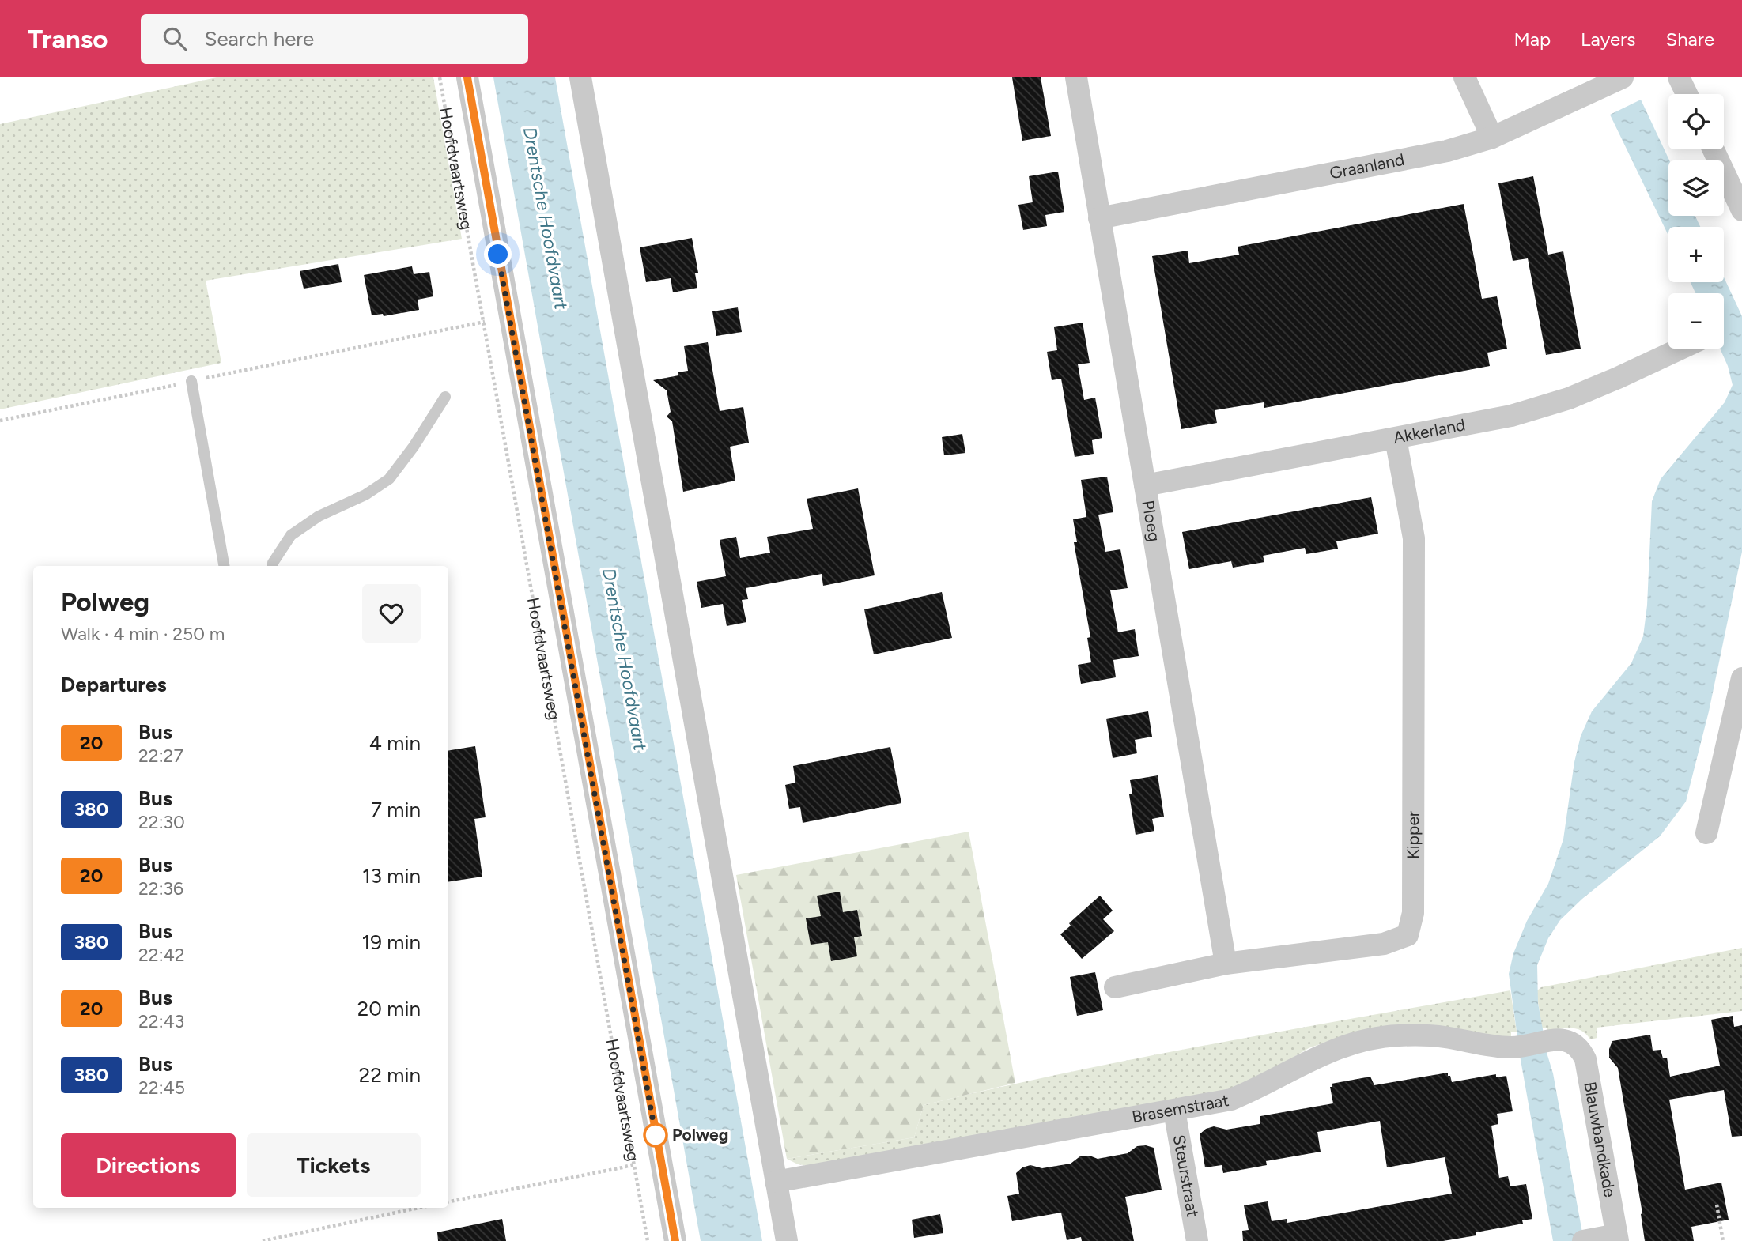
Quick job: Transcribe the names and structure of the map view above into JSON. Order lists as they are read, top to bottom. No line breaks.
{"streets":{"street":["Graanland","Hoofdvaartsweg","Akkerland","Ploeg","Kipper","Brasemstraat","Blauwbandkade","Steurstraat"]},"crossings":[["Graanland","Ploeg"],["Akkerland","Ploeg"],["Akkerland","Kipper"],["Ploeg","Kipper"],["Brasemstraat","Blauwbandkade"],["Brasemstraat","Steurstraat"]],"water":["Drentsche Hoofdvaart"],"places":["Polweg"],"lines":["bus line 20"],"page":{"header":"Transo","search":"Search here","nav":["Map","Layers","Share"],"map_buttons":["+","−"],"heading":[["Polweg","Walk · 4 min · 250 m"],"Departures"],"list":[{"mark":"20","name":"Bus","note":"22:27","value":"4 min"},{"mark":"380","name":"Bus","note":"22:30","value":"7 min"},{"mark":"20","name":"Bus","note":"22:36","value":"13 min"},{"mark":"380","name":"Bus","note":"22:42","value":"19 min"},{"mark":"20","name":"Bus","note":"22:43","value":"20 min"},{"mark":"380","name":"Bus","note":"22:45","value":"22 min"}],"buttons":["Directions","Tickets"]}}
